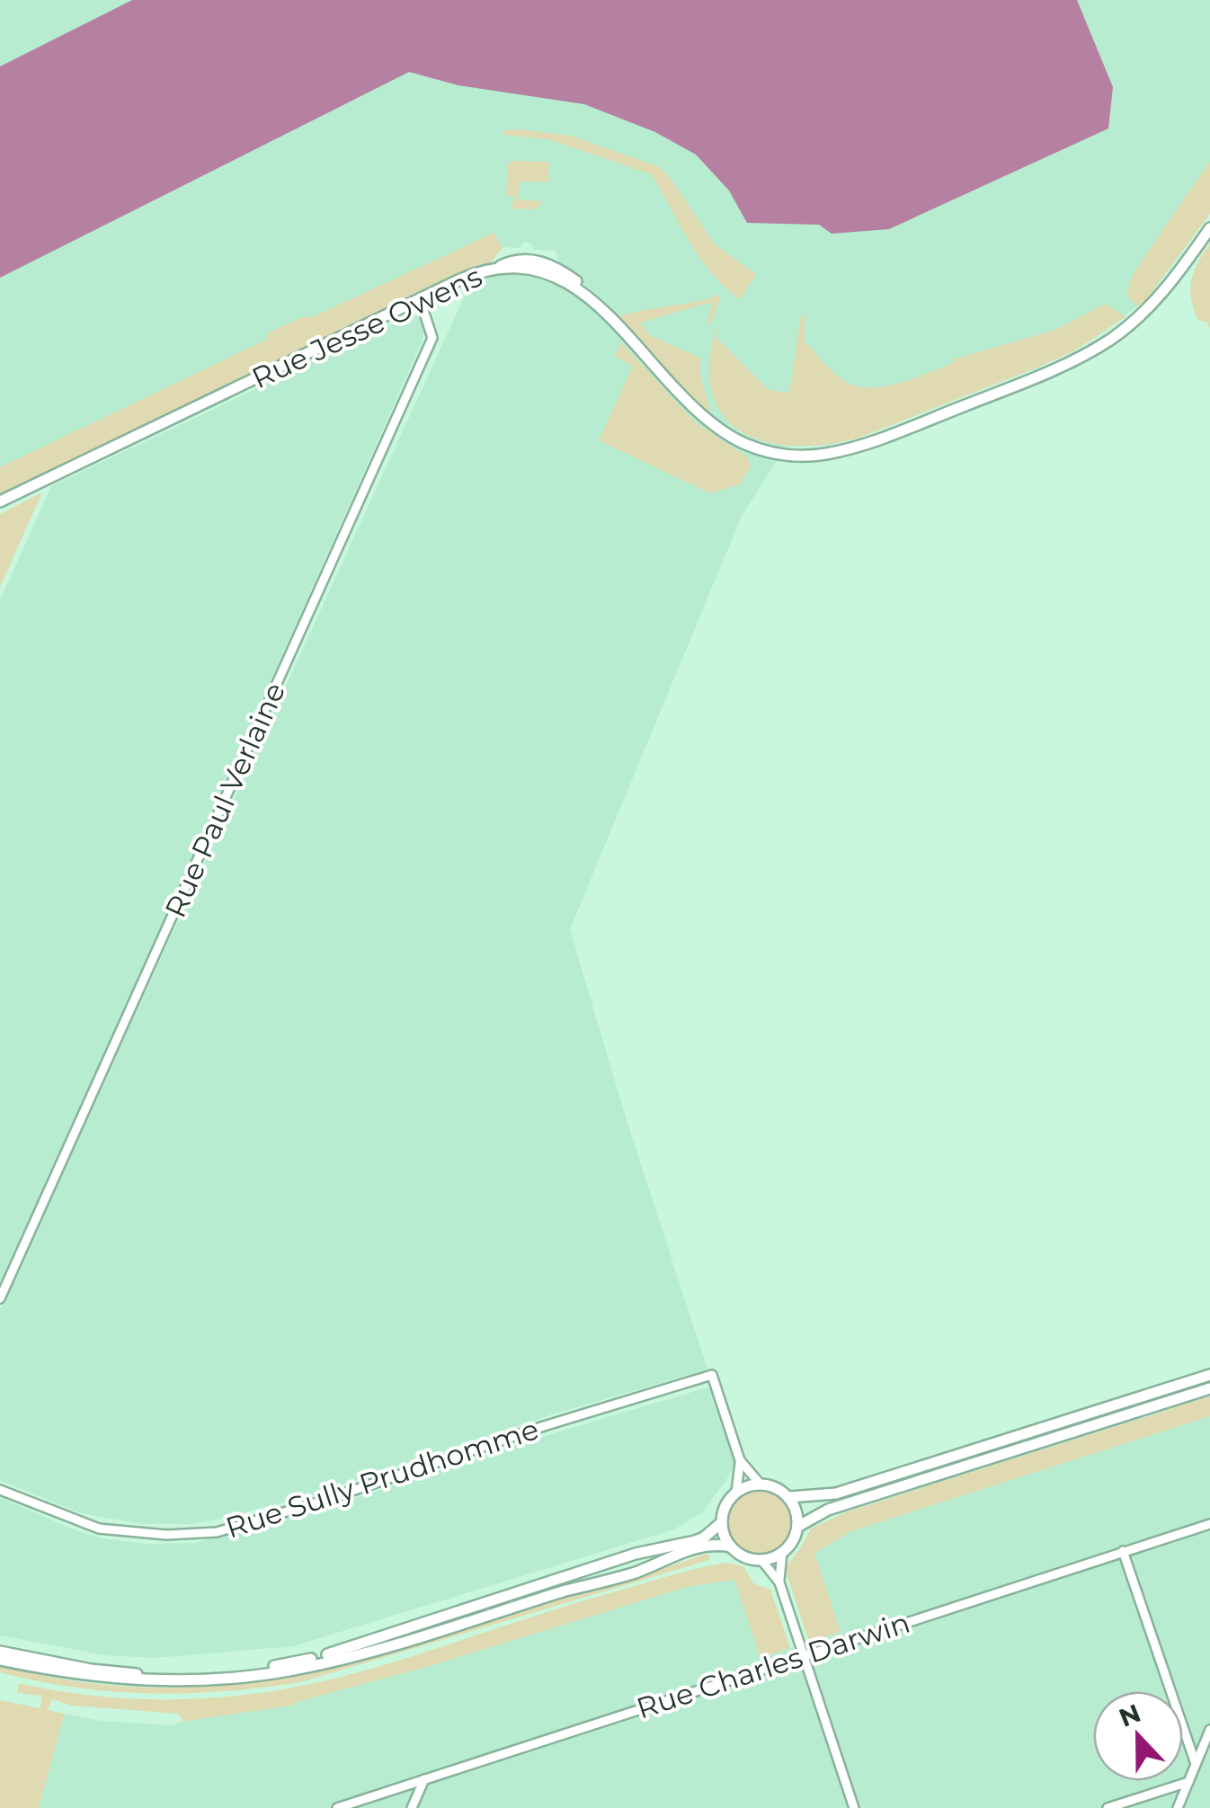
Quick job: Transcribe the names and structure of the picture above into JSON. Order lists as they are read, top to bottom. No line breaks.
{"streets":{"main road":["Rue Jesse Owens"],"street":["Rue Paul Verlaine","Rue Sully Prudhomme","Rue Charles Darwin"]},"crossings":[["Rue Jesse Owens","Rue Paul Verlaine"]],"north":"top"}
